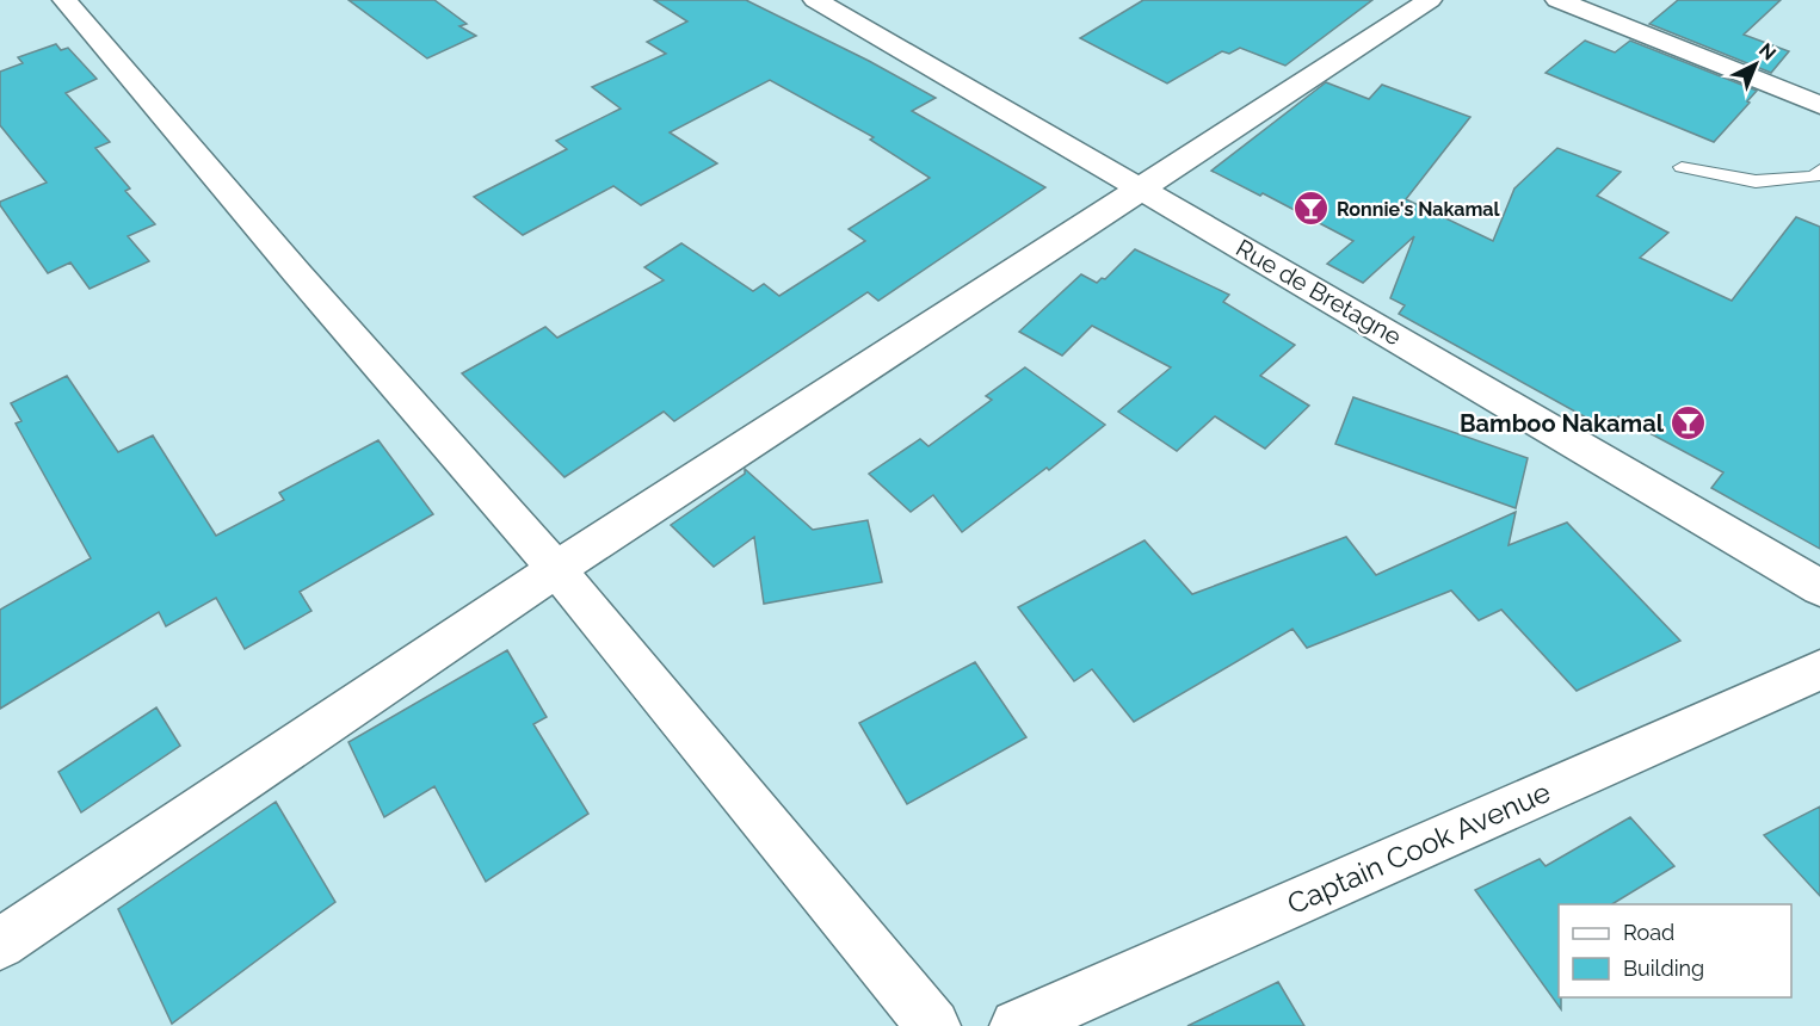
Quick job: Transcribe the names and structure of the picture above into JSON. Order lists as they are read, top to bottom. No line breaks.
{"streets":{"street":["Rue de Bretagne","Captain Cook Avenue"]},"places":{"bar":["Ronnie's Nakamal","Bamboo Nakamal"]},"legend":["Road","Building"],"north":"top right"}
